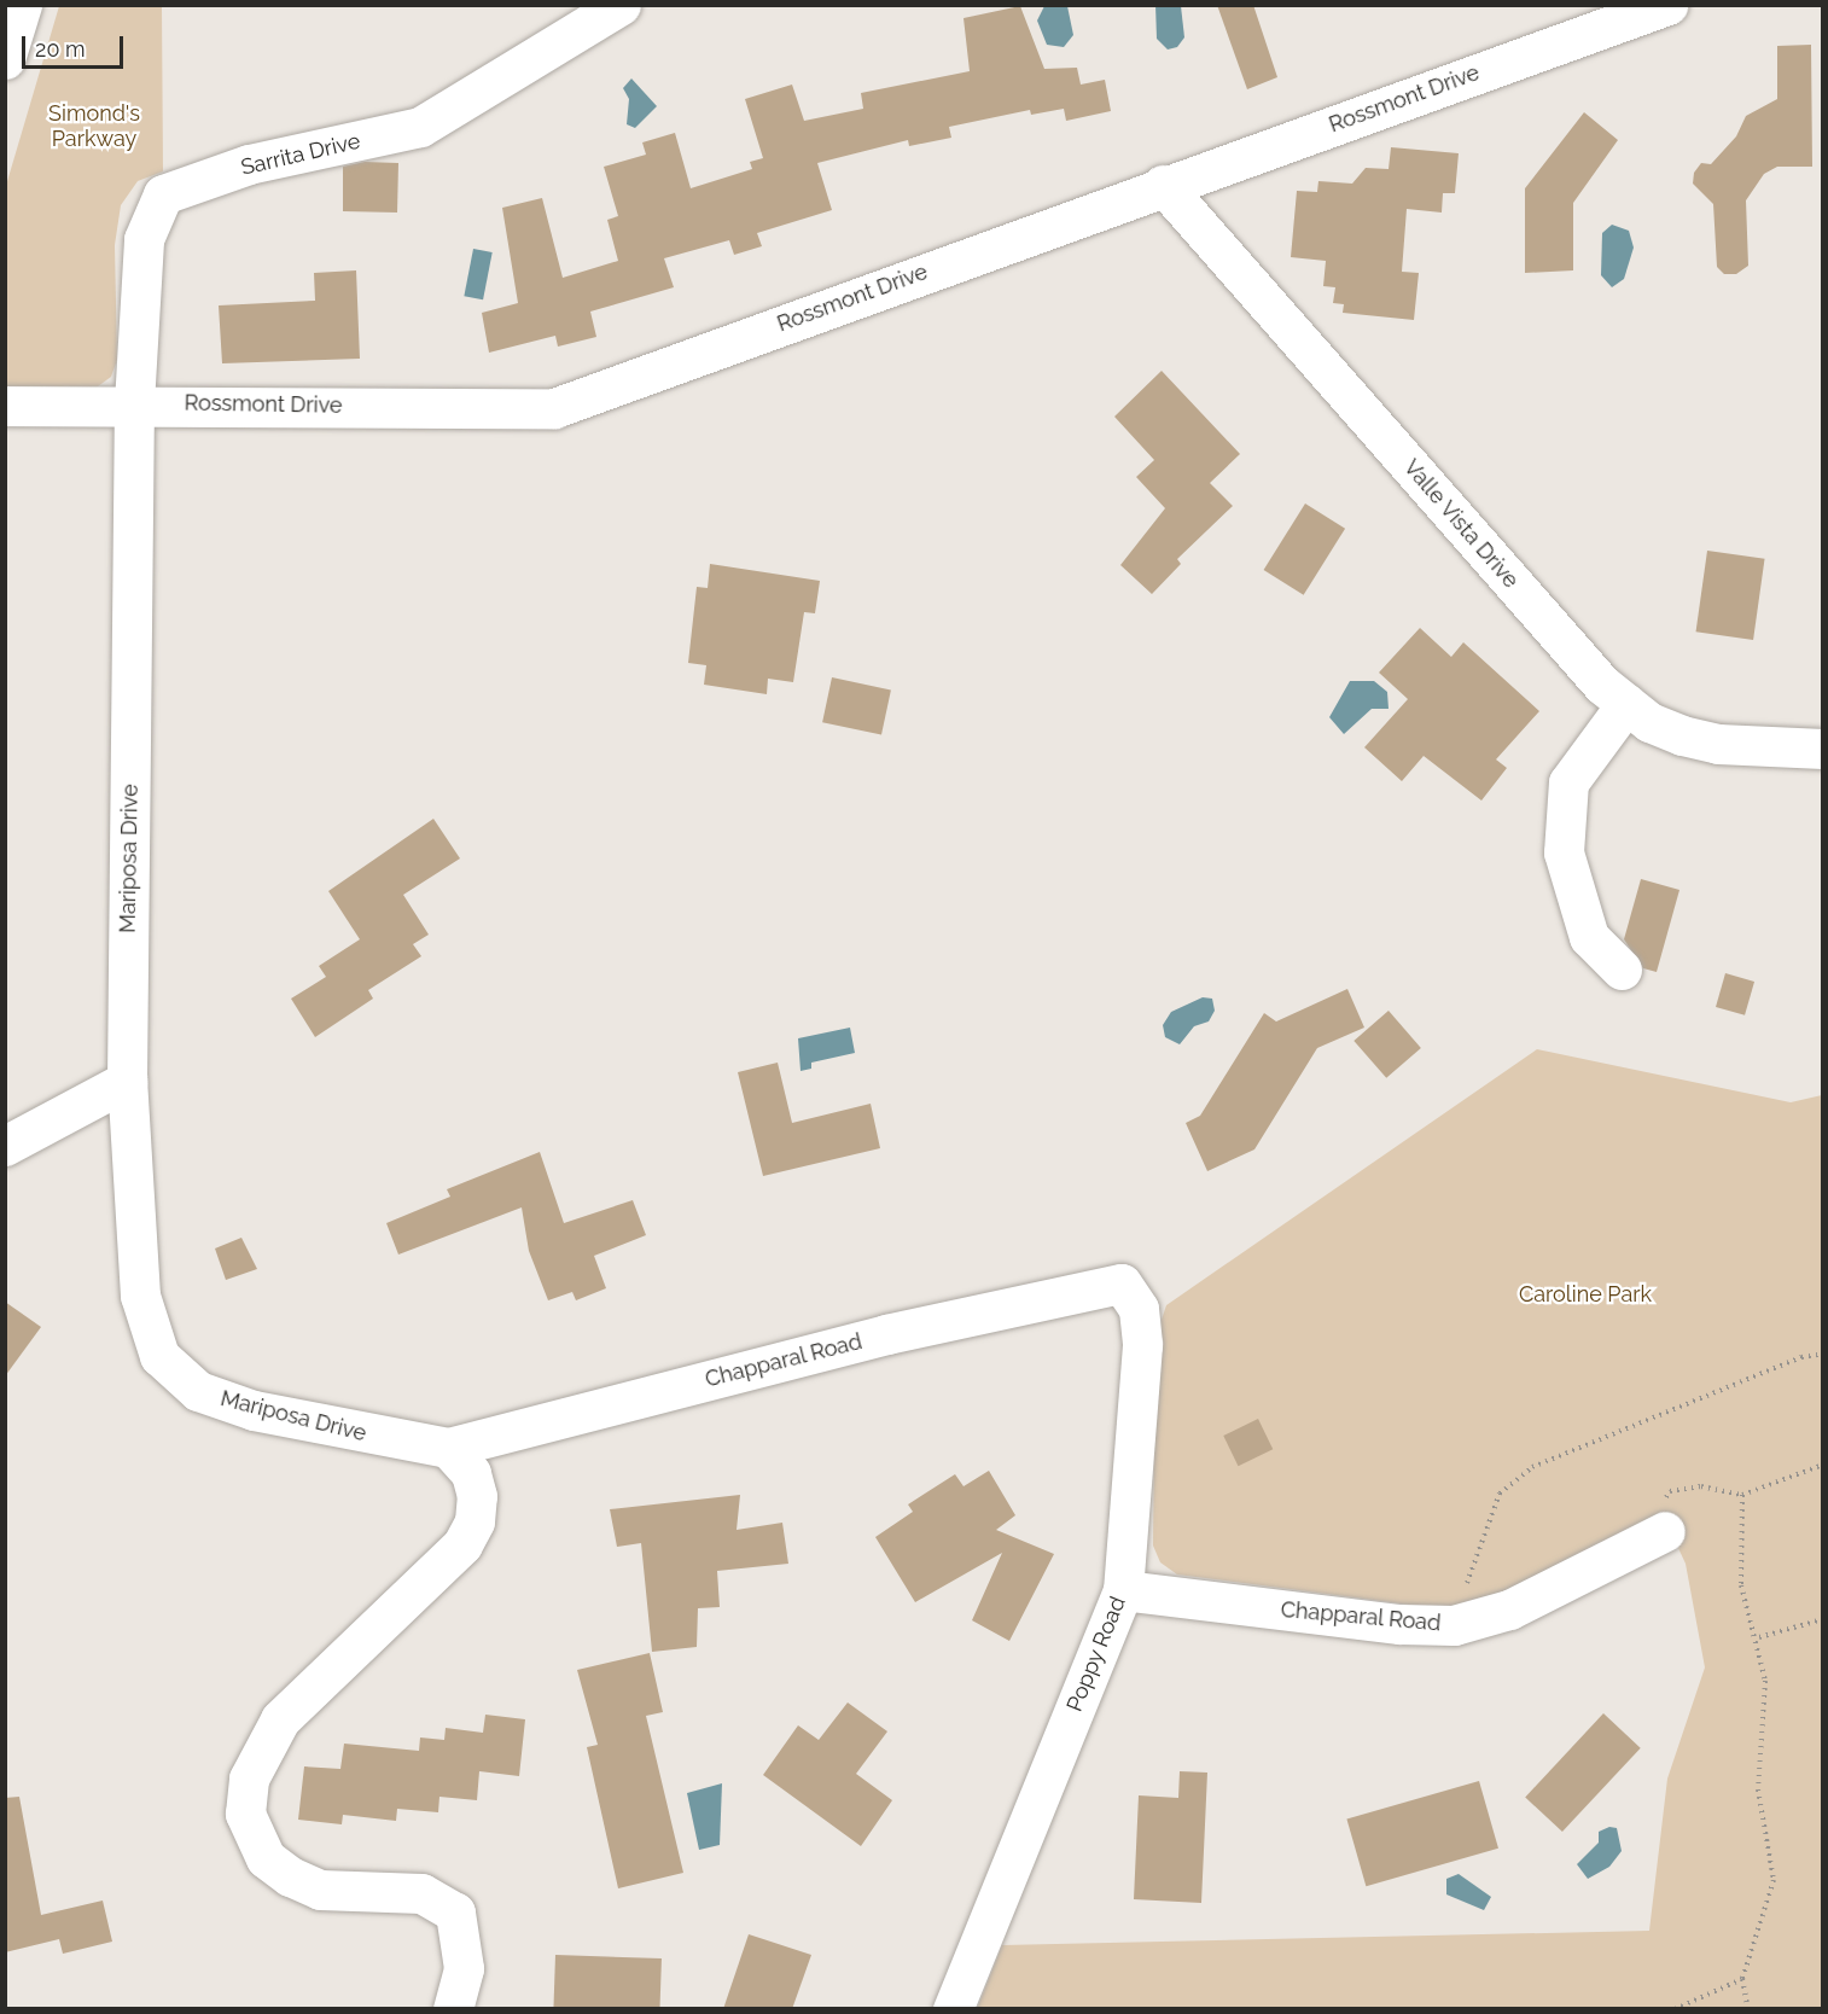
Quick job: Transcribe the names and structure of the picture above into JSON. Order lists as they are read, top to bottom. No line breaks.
{"streets":{"street":["Rossmont Drive","Sarrita Drive","Valle Vista Drive","Mariposa Drive","Chapparal Road","Poppy Road"]},"crossings":[["Rossmont Drive","Sarrita Drive"],["Rossmont Drive","Valle Vista Drive"],["Rossmont Drive","Mariposa Drive"],["Sarrita Drive","Mariposa Drive"],["Mariposa Drive","Chapparal Road"],["Chapparal Road","Poppy Road"]],"parks":["Simond's Parkway","Caroline Park"],"scale_bar":"20 m"}
